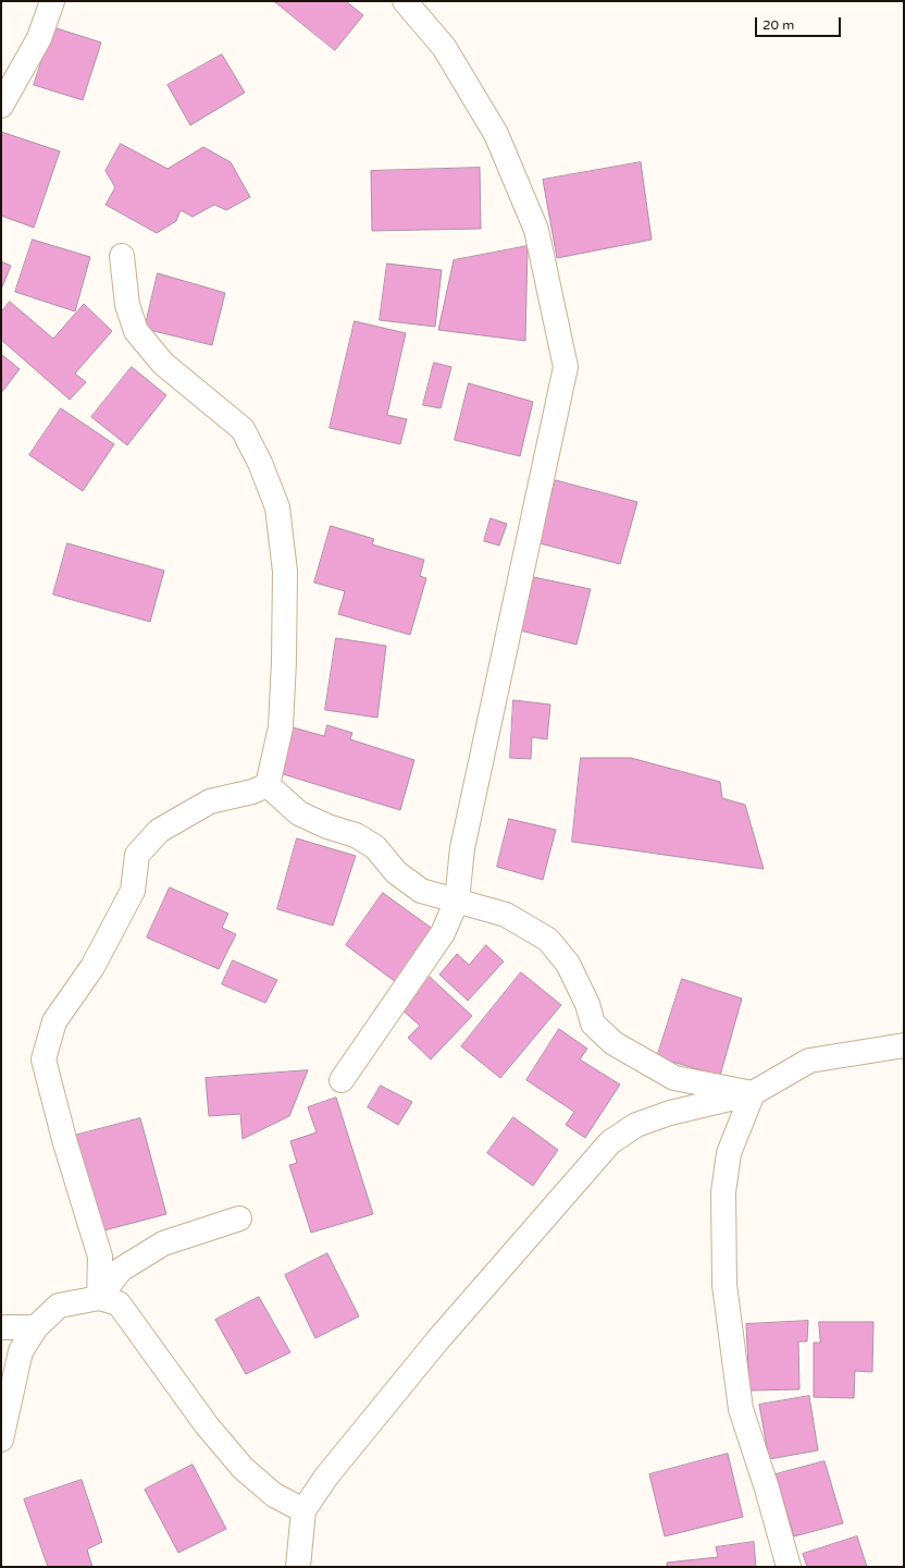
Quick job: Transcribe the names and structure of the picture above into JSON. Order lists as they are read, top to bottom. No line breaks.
{"scale_bar":"20 m"}
